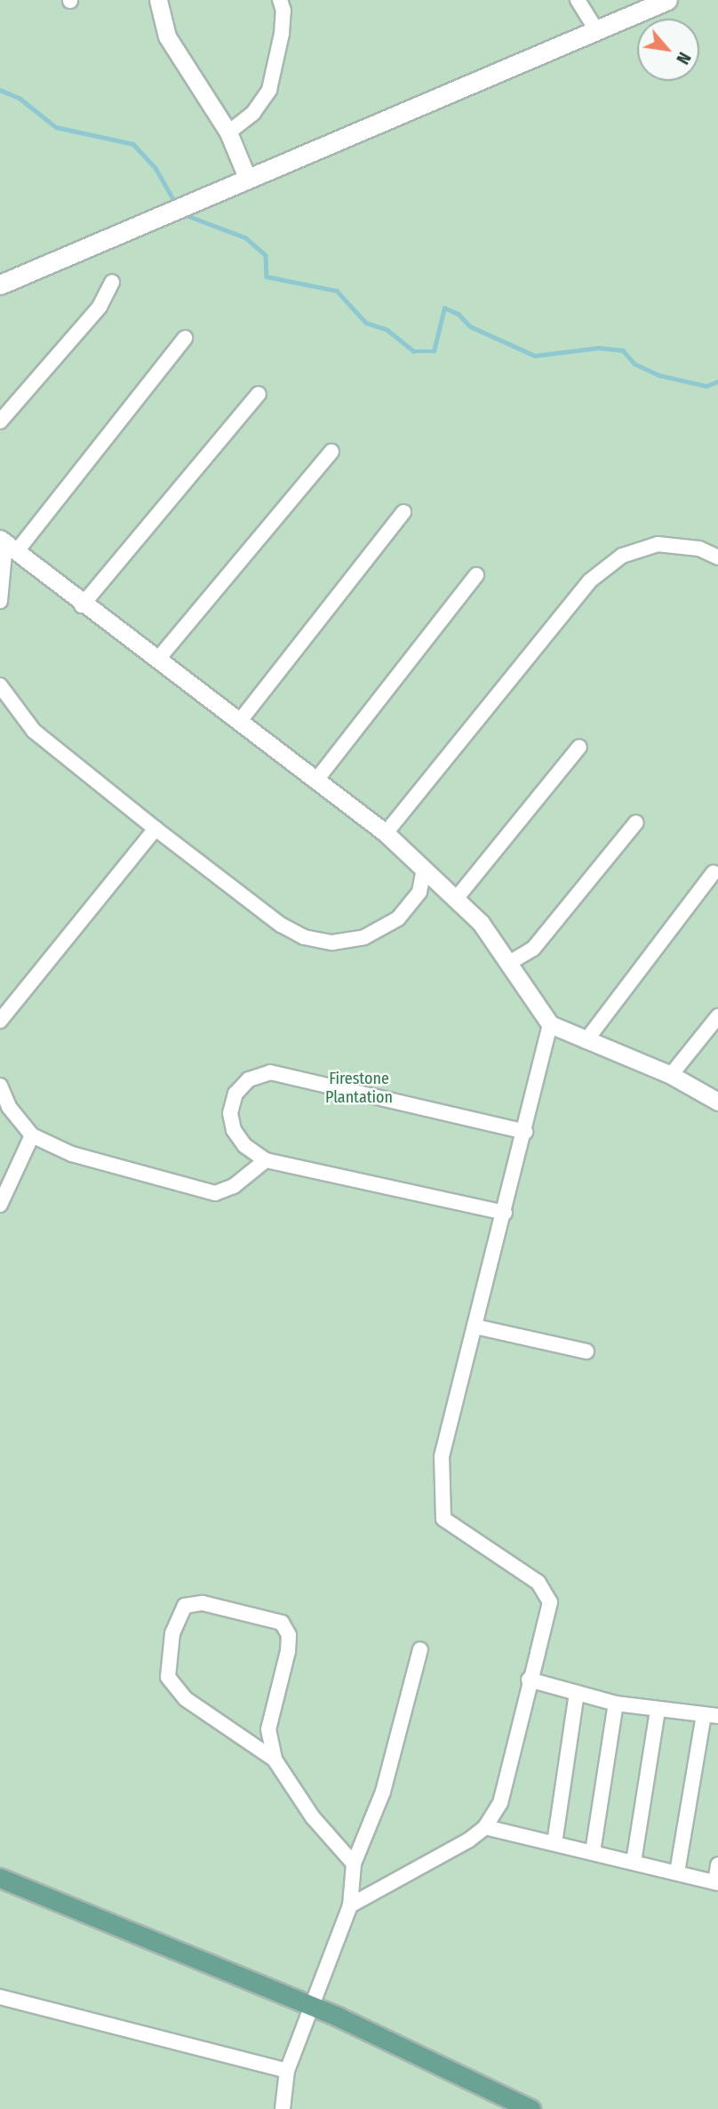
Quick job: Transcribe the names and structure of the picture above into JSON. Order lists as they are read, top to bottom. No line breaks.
{"parks":["Firestone Plantation"],"north":"bottom right"}
